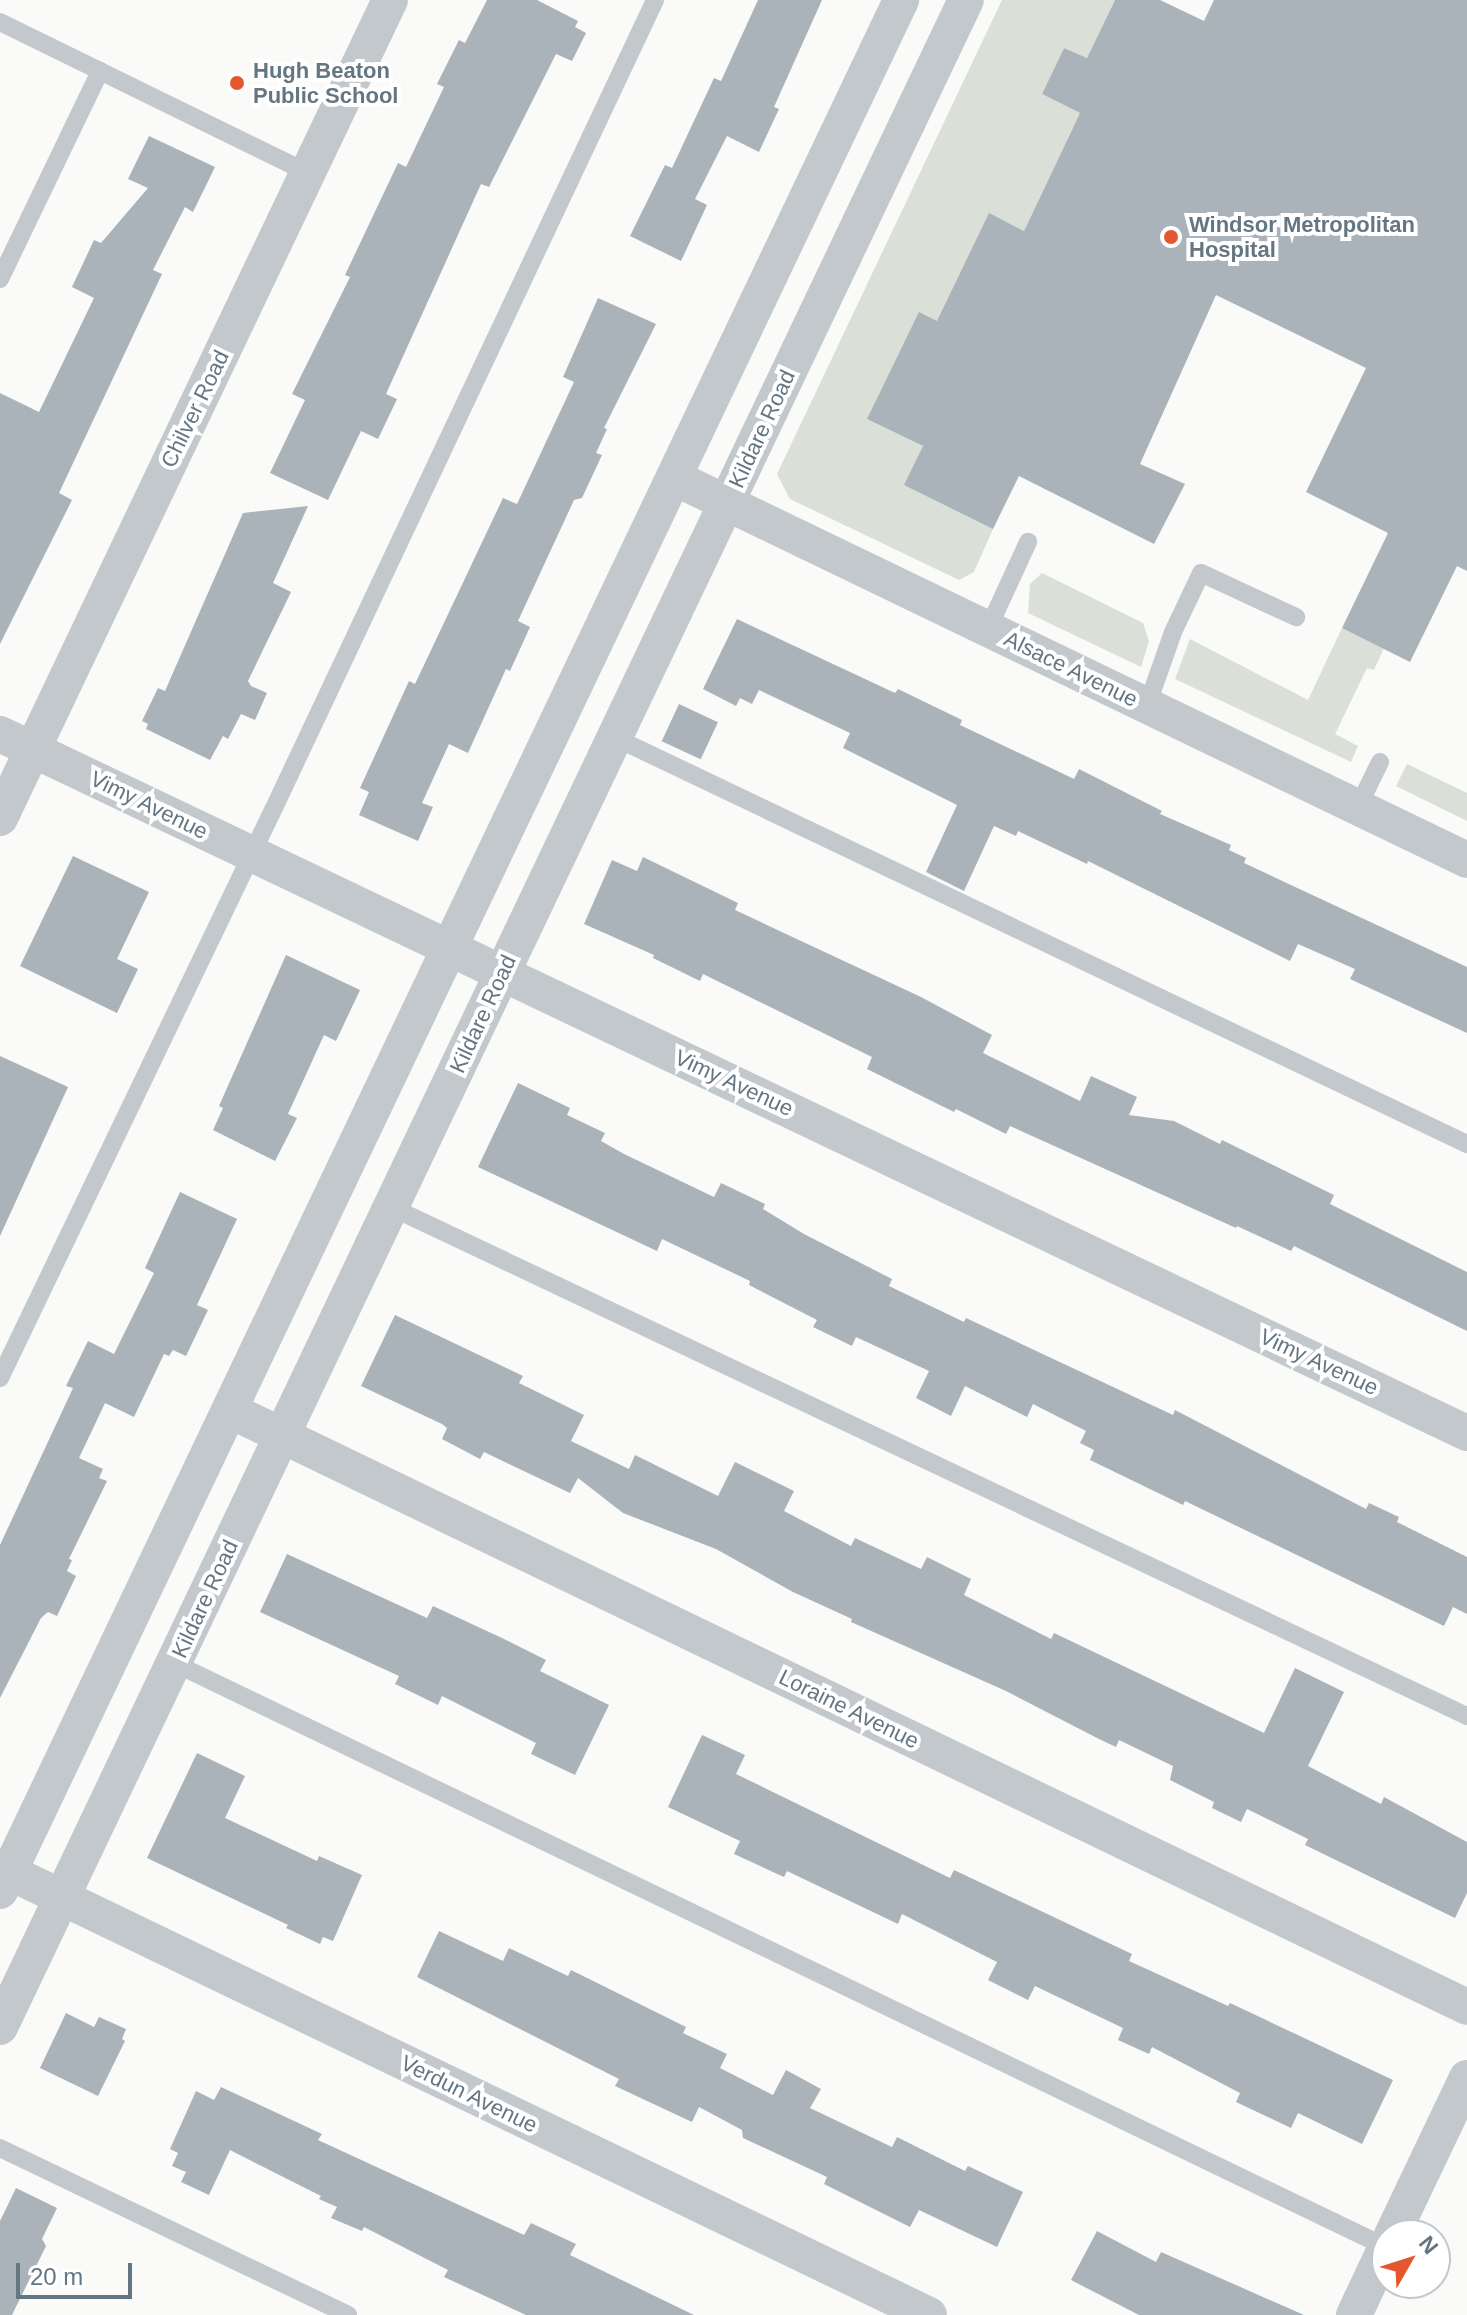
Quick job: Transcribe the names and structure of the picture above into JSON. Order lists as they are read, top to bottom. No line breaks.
{"streets":{"street":["Chilver Road","Kildare Road","Alsace Avenue","Vimy Avenue","Loraine Avenue","Verdun Avenue"]},"crossings":[["Chilver Road","Vimy Avenue"],["Kildare Road","Alsace Avenue"],["Kildare Road","Vimy Avenue"],["Kildare Road","Loraine Avenue"],["Kildare Road","Verdun Avenue"]],"places":["Hugh Beaton Public School","Windsor Metropolitan Hospital"],"scale_bar":"20 m","north":"top right"}
